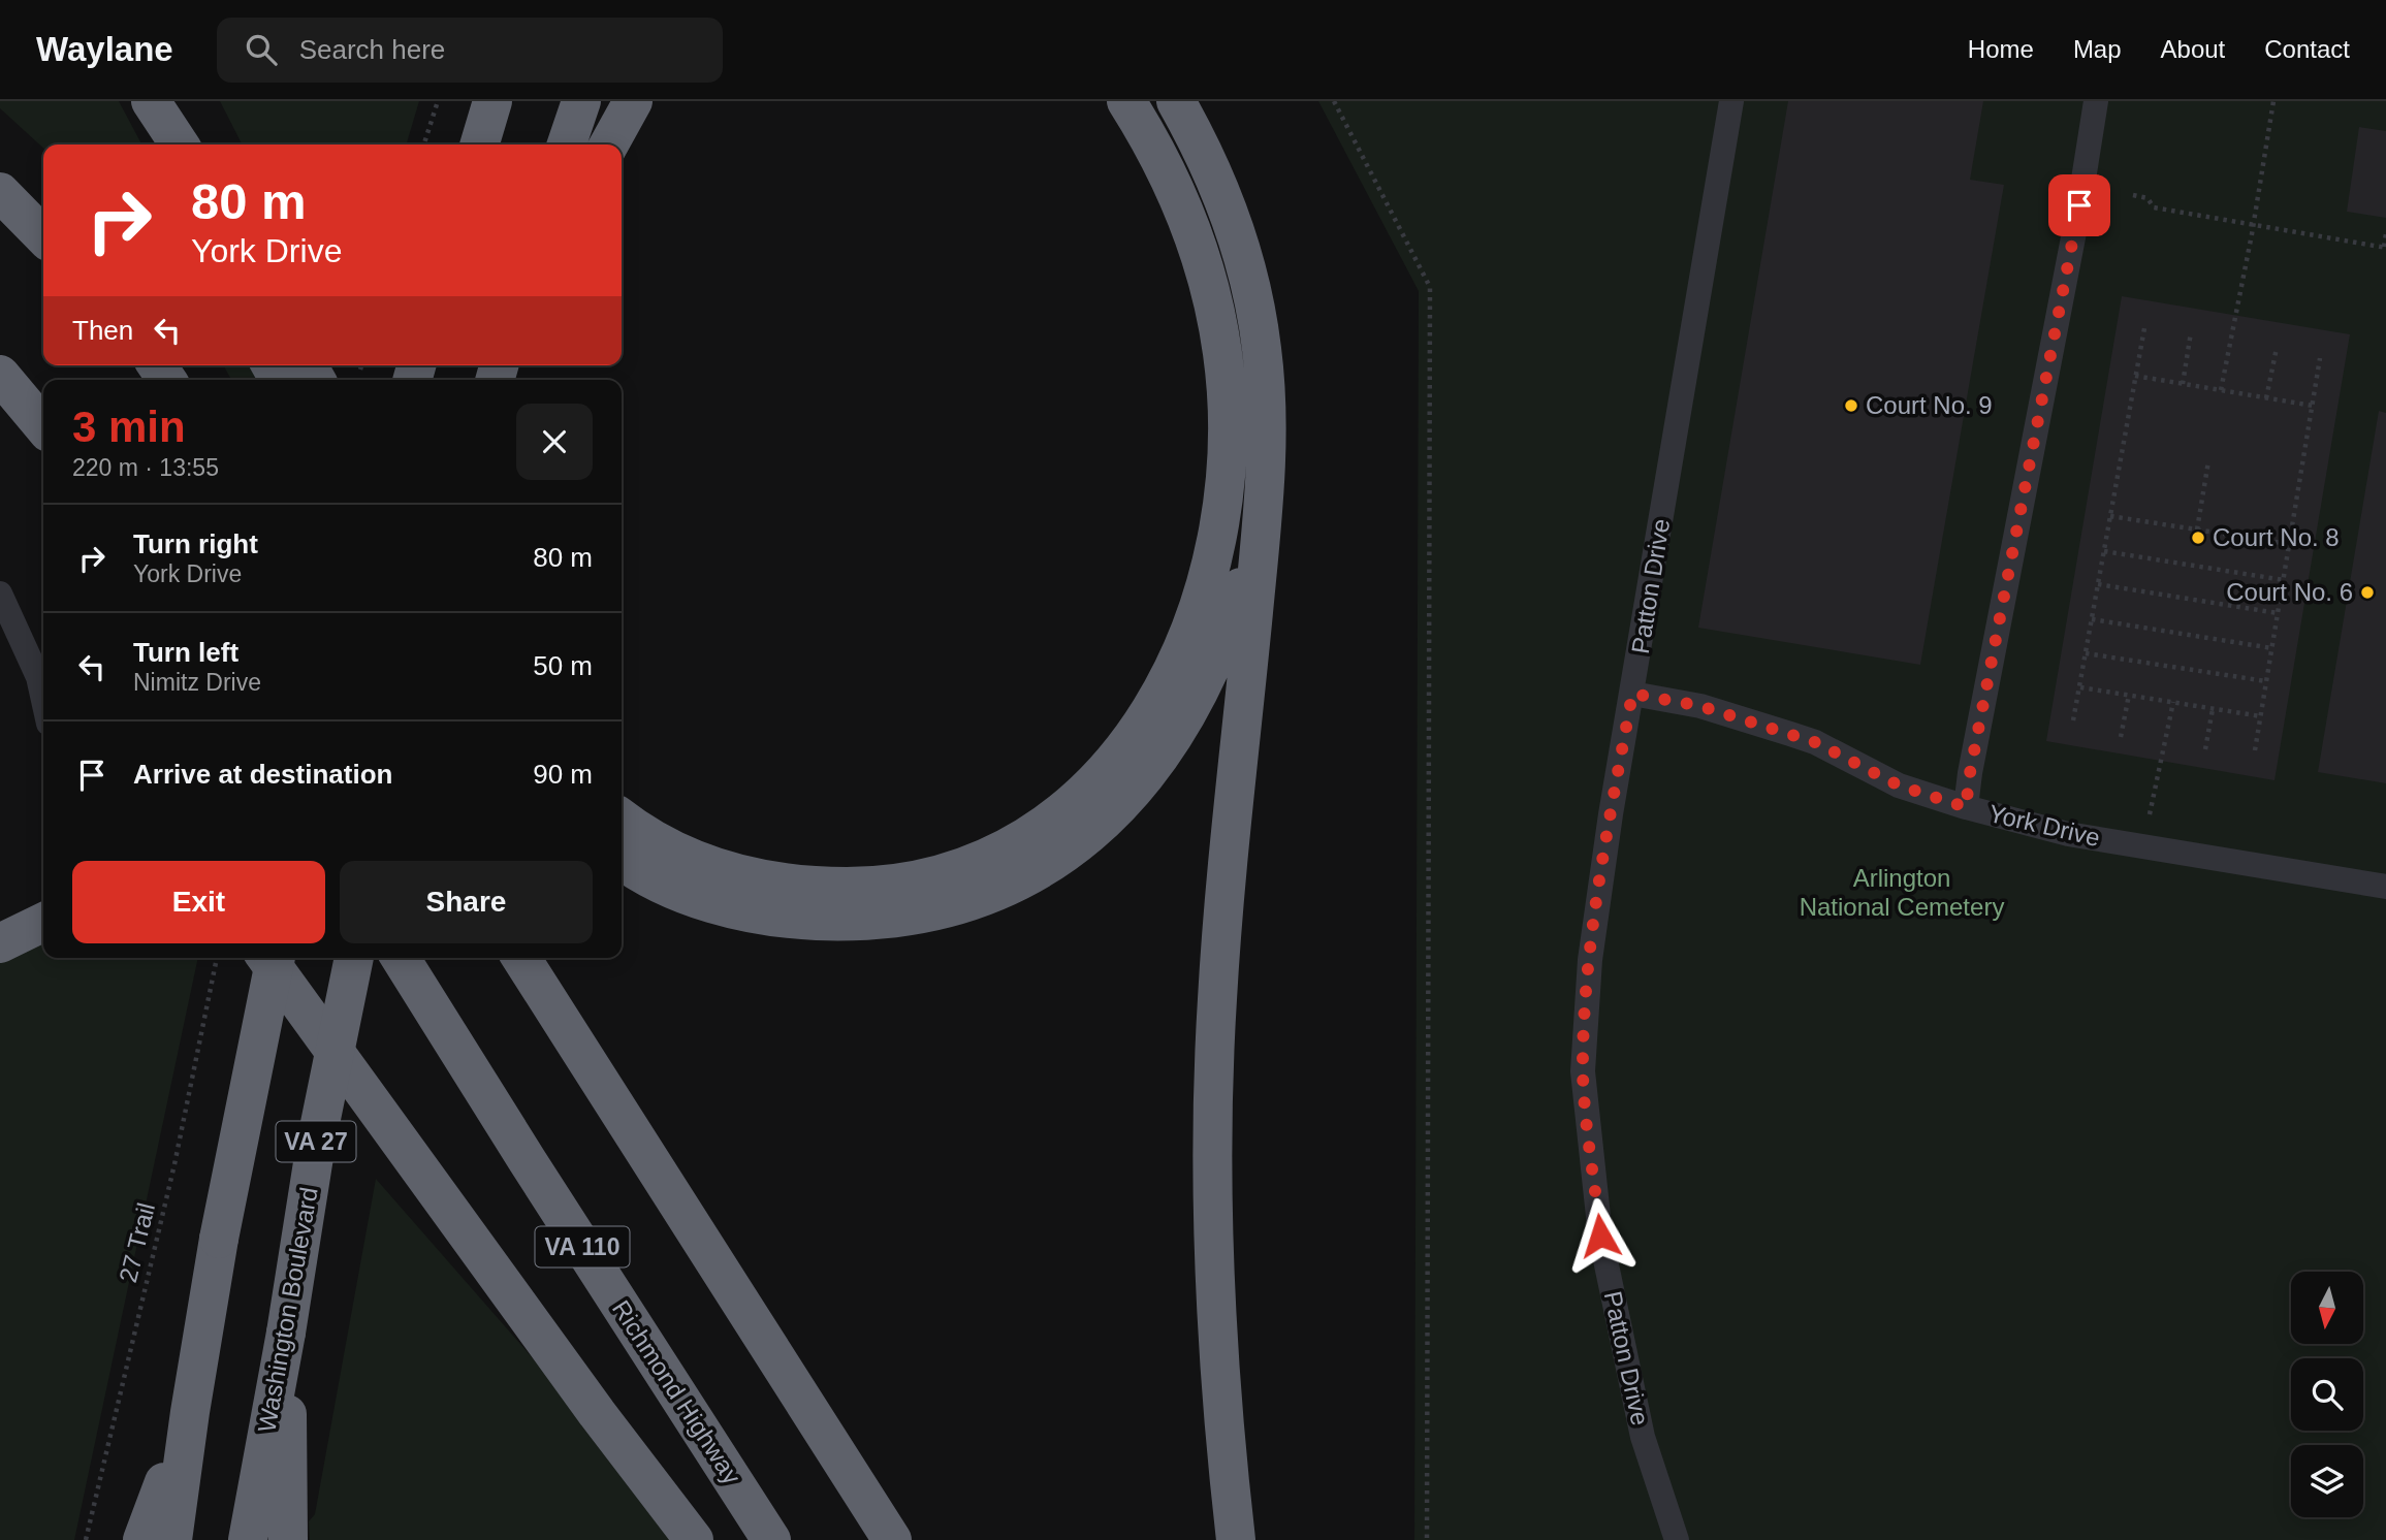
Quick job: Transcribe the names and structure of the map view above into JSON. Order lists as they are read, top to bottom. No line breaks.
{"streets":{"highway":["VA 27","VA 110","Washington Boulevard","Richmond Highway"],"lane":["Patton Drive","York Drive"],"path":["27 Trail"]},"crossings":[["Patton Drive","York Drive"]],"parks":["Arlington National Cemetery"],"places":["Court No. 9","Court No. 8","Court No. 6"],"north":"bottom","page":{"header":"Waylane","search":"Search here","nav":["Home","Map","About","Contact"],"turn":["80 m","York Drive"],"then":"Then","heading":["3 min","220 m · 13:55"],"list":[{"name":"Turn right","note":"York Drive","value":"80 m"},{"name":"Turn left","note":"Nimitz Drive","value":"50 m"},{"name":"Arrive at destination","value":"90 m"}],"buttons":["Exit","Share"]}}
